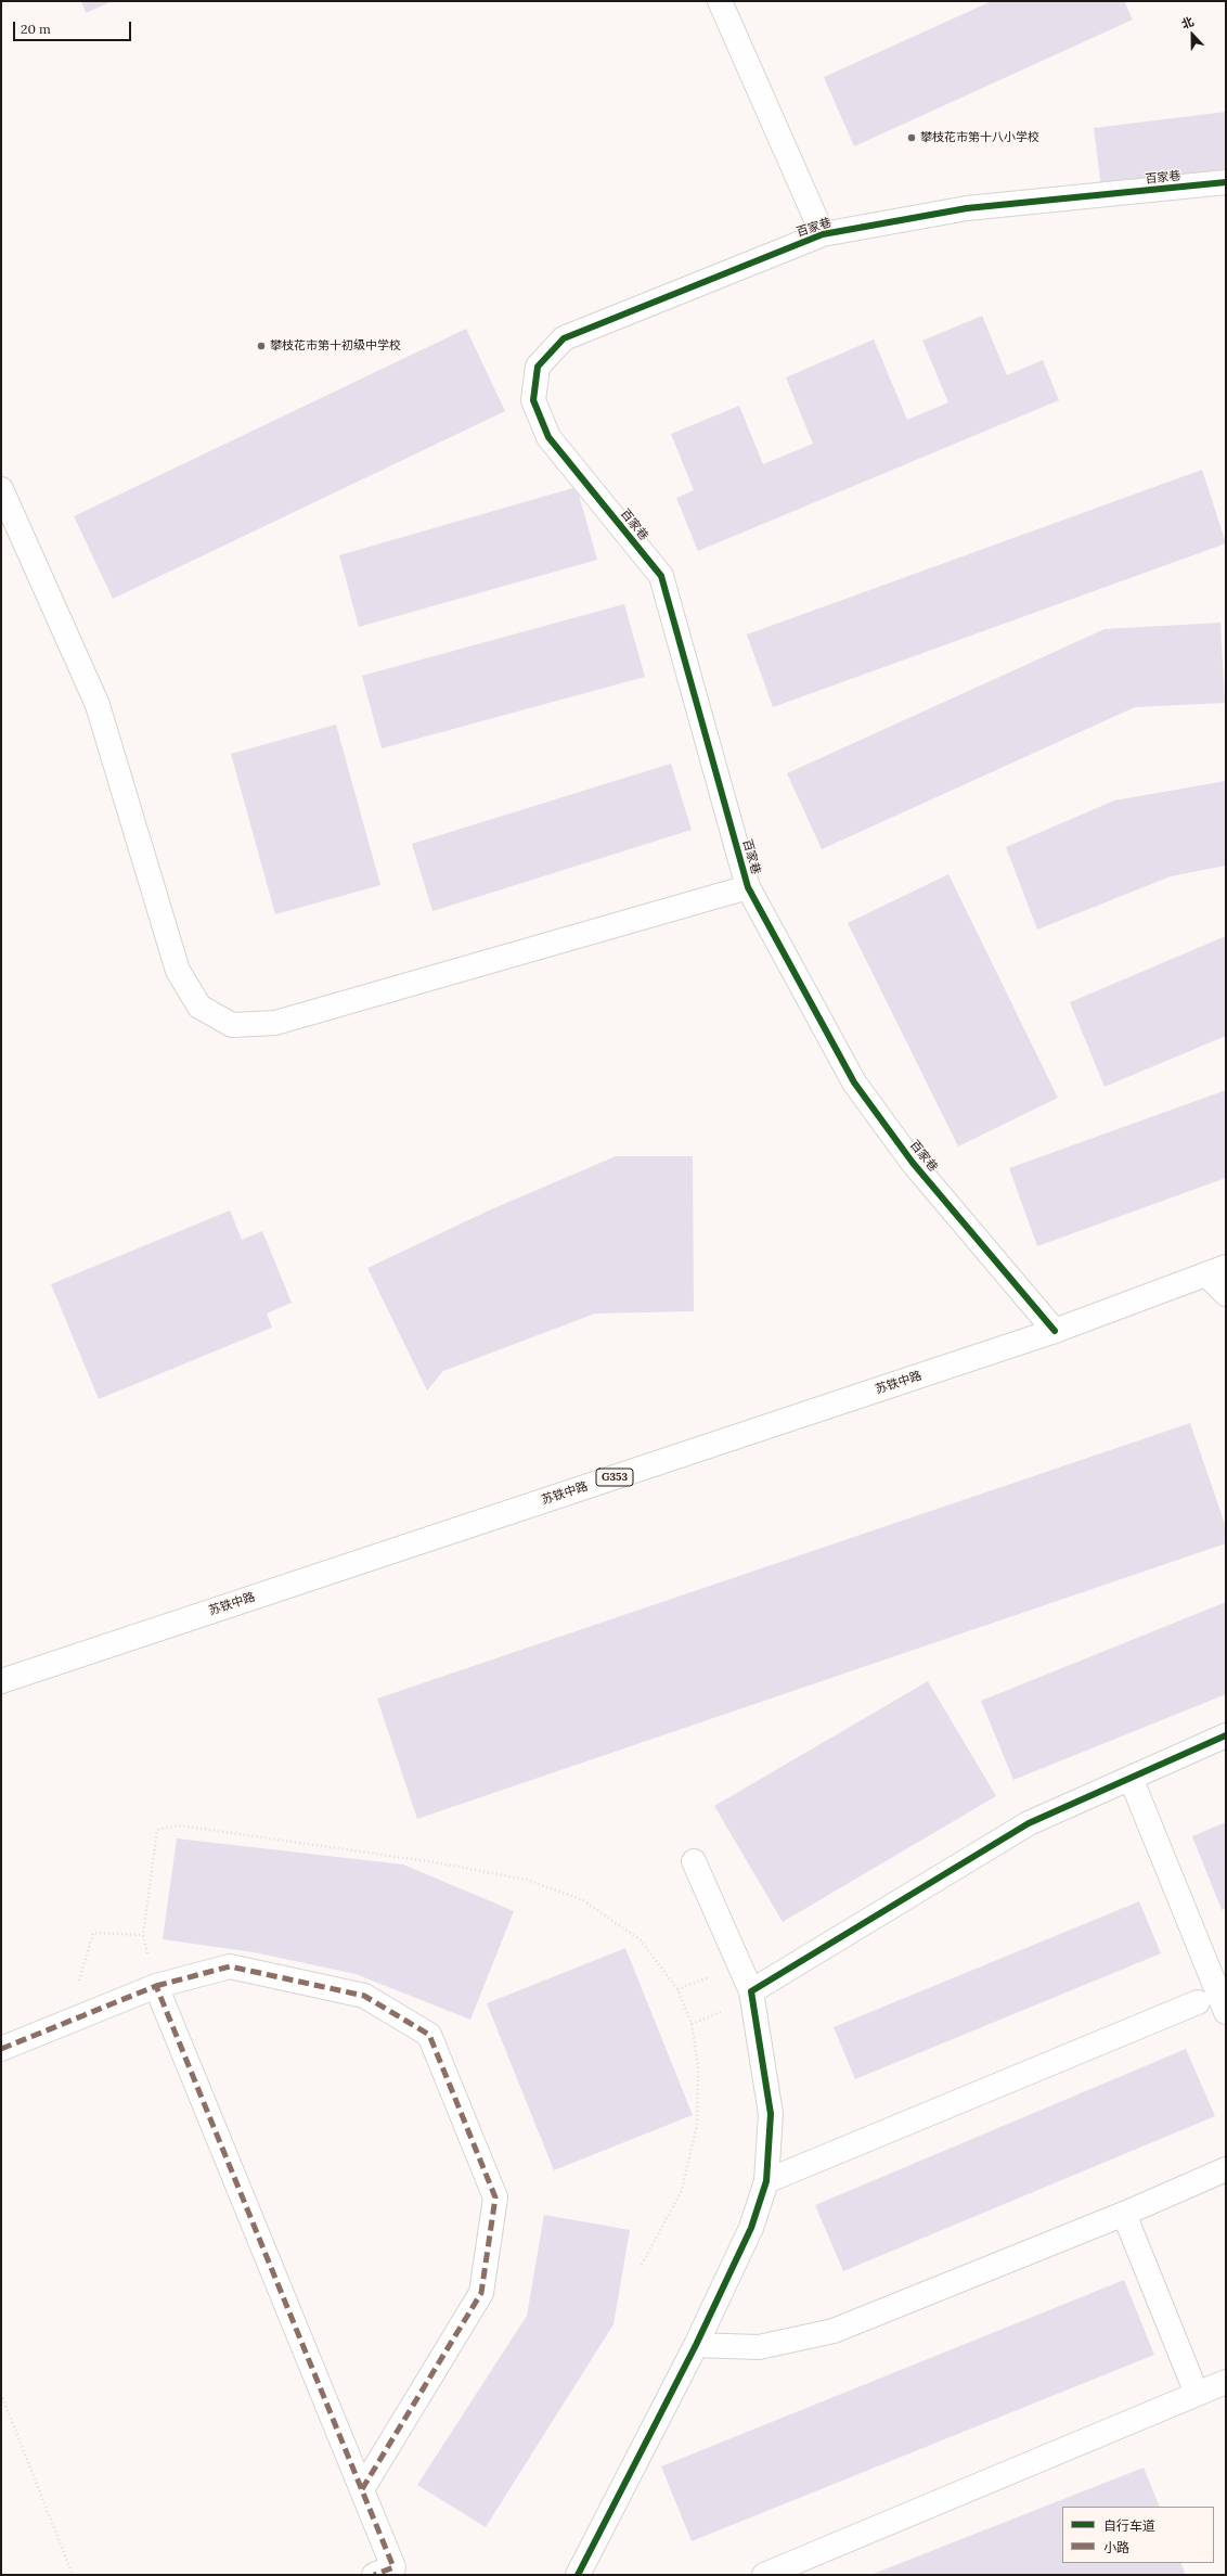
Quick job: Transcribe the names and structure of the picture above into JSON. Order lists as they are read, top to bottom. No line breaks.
{"streets":{"main road":["百家巷","苏铁中路","G353"]},"crossings":[["百家巷","苏铁中路"]],"places":["攀枝花市第十八小学校","攀枝花市第十初级中学校"],"legend":["自行车道","小路"],"scale_bar":"20 m","north":"top"}
